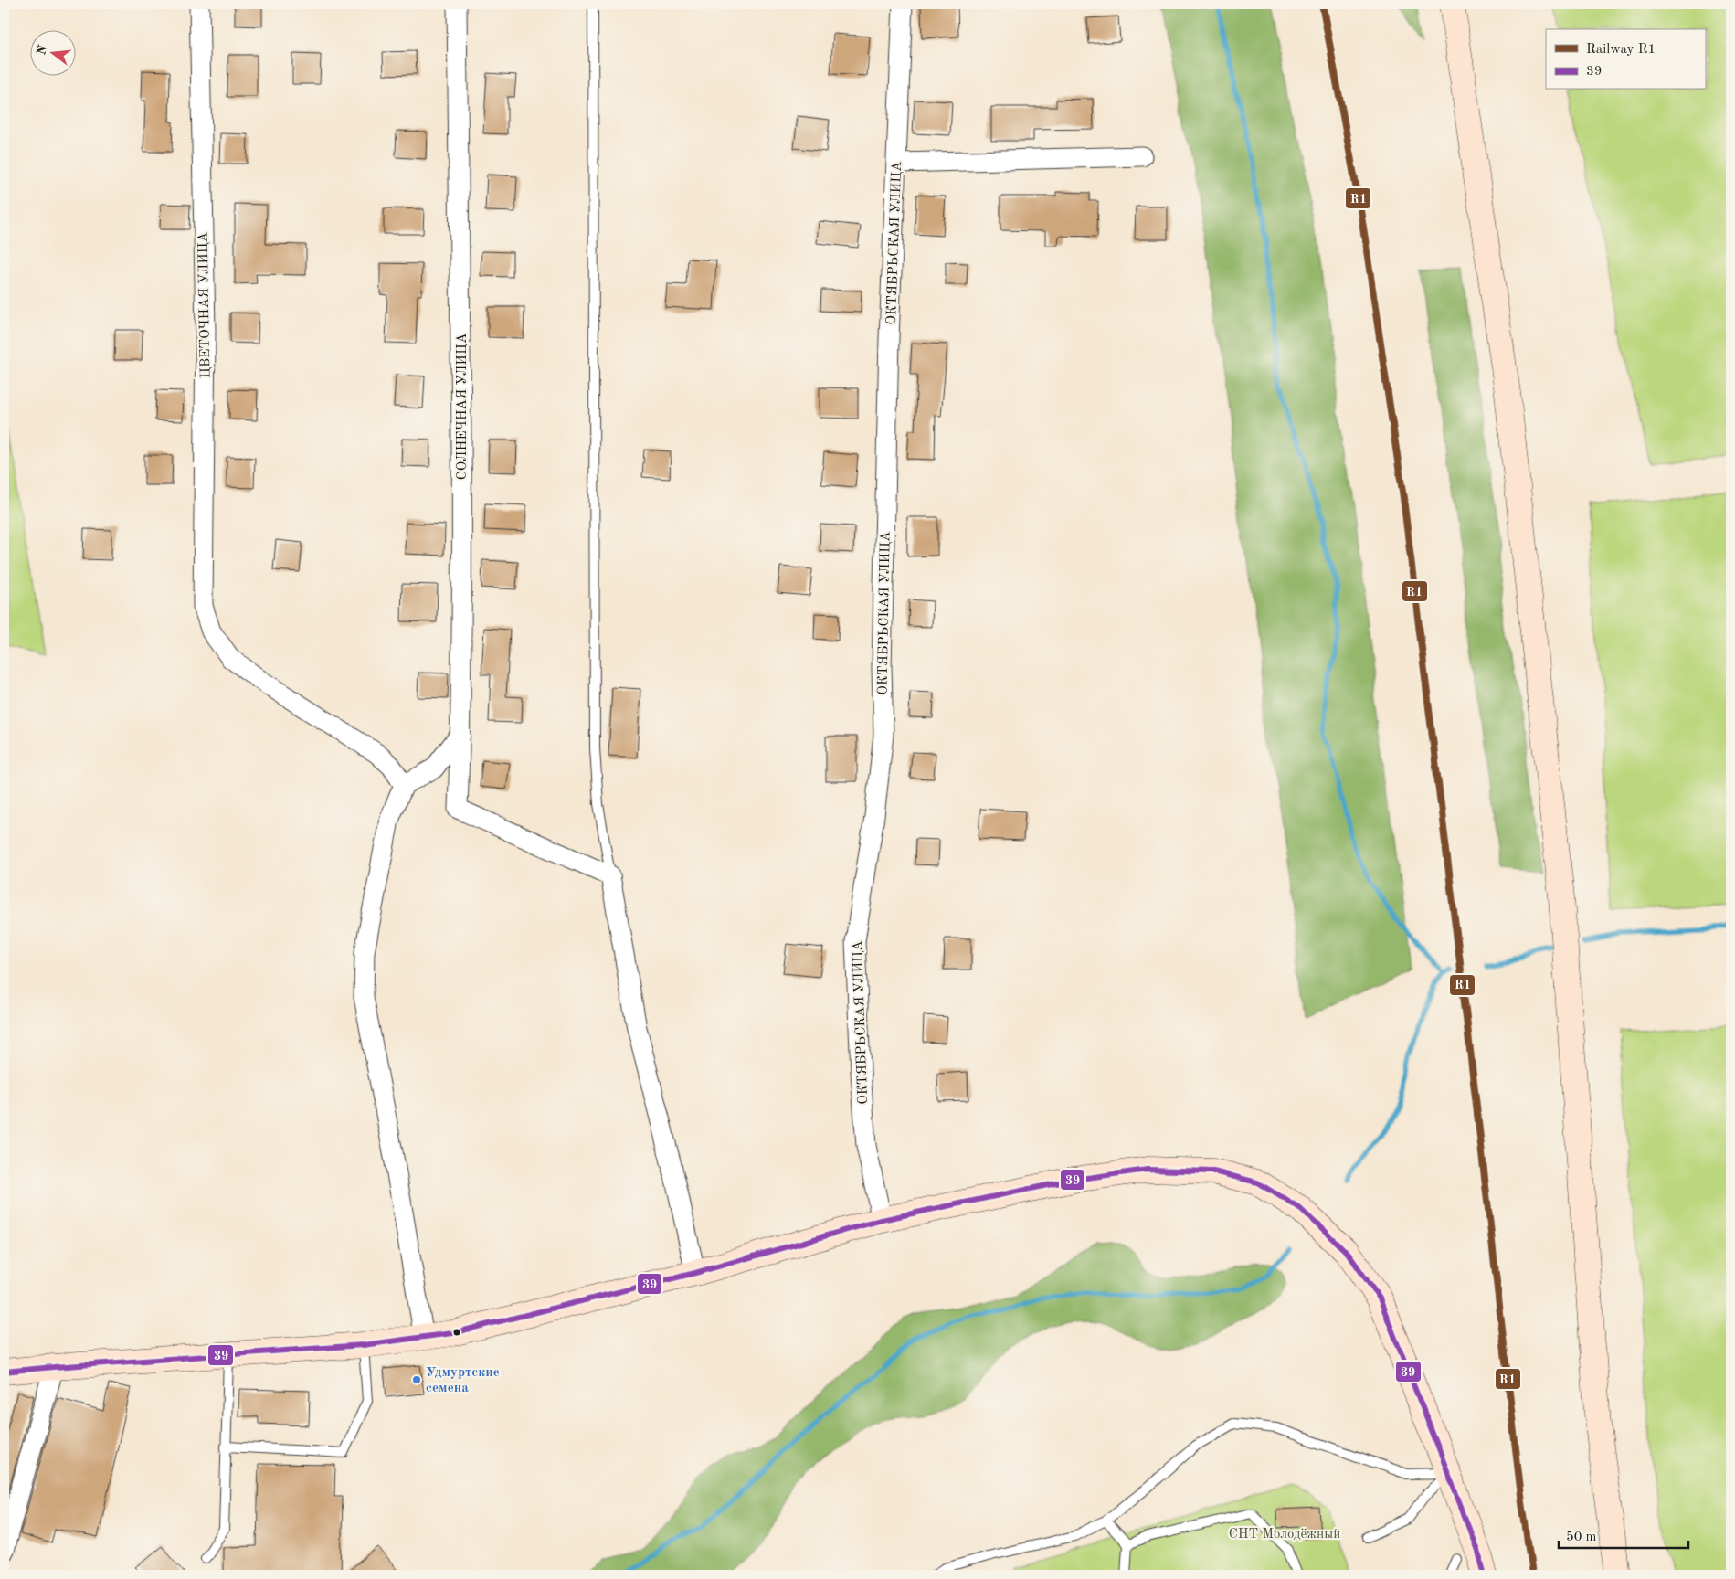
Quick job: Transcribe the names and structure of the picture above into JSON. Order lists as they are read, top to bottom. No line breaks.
{"streets":{"street":["ОКТЯБРЬСКАЯ УЛИЦА","ЦВЕТОЧНАЯ УЛИЦА","СОЛНЕЧНАЯ УЛИЦА"]},"parks":["СНТ Молодёжный"],"places":["Удмуртские семена"],"lines":["rail line R1","transit line 39"],"legend":["Railway R1","39"],"scale_bar":"50 m","north":"left"}
